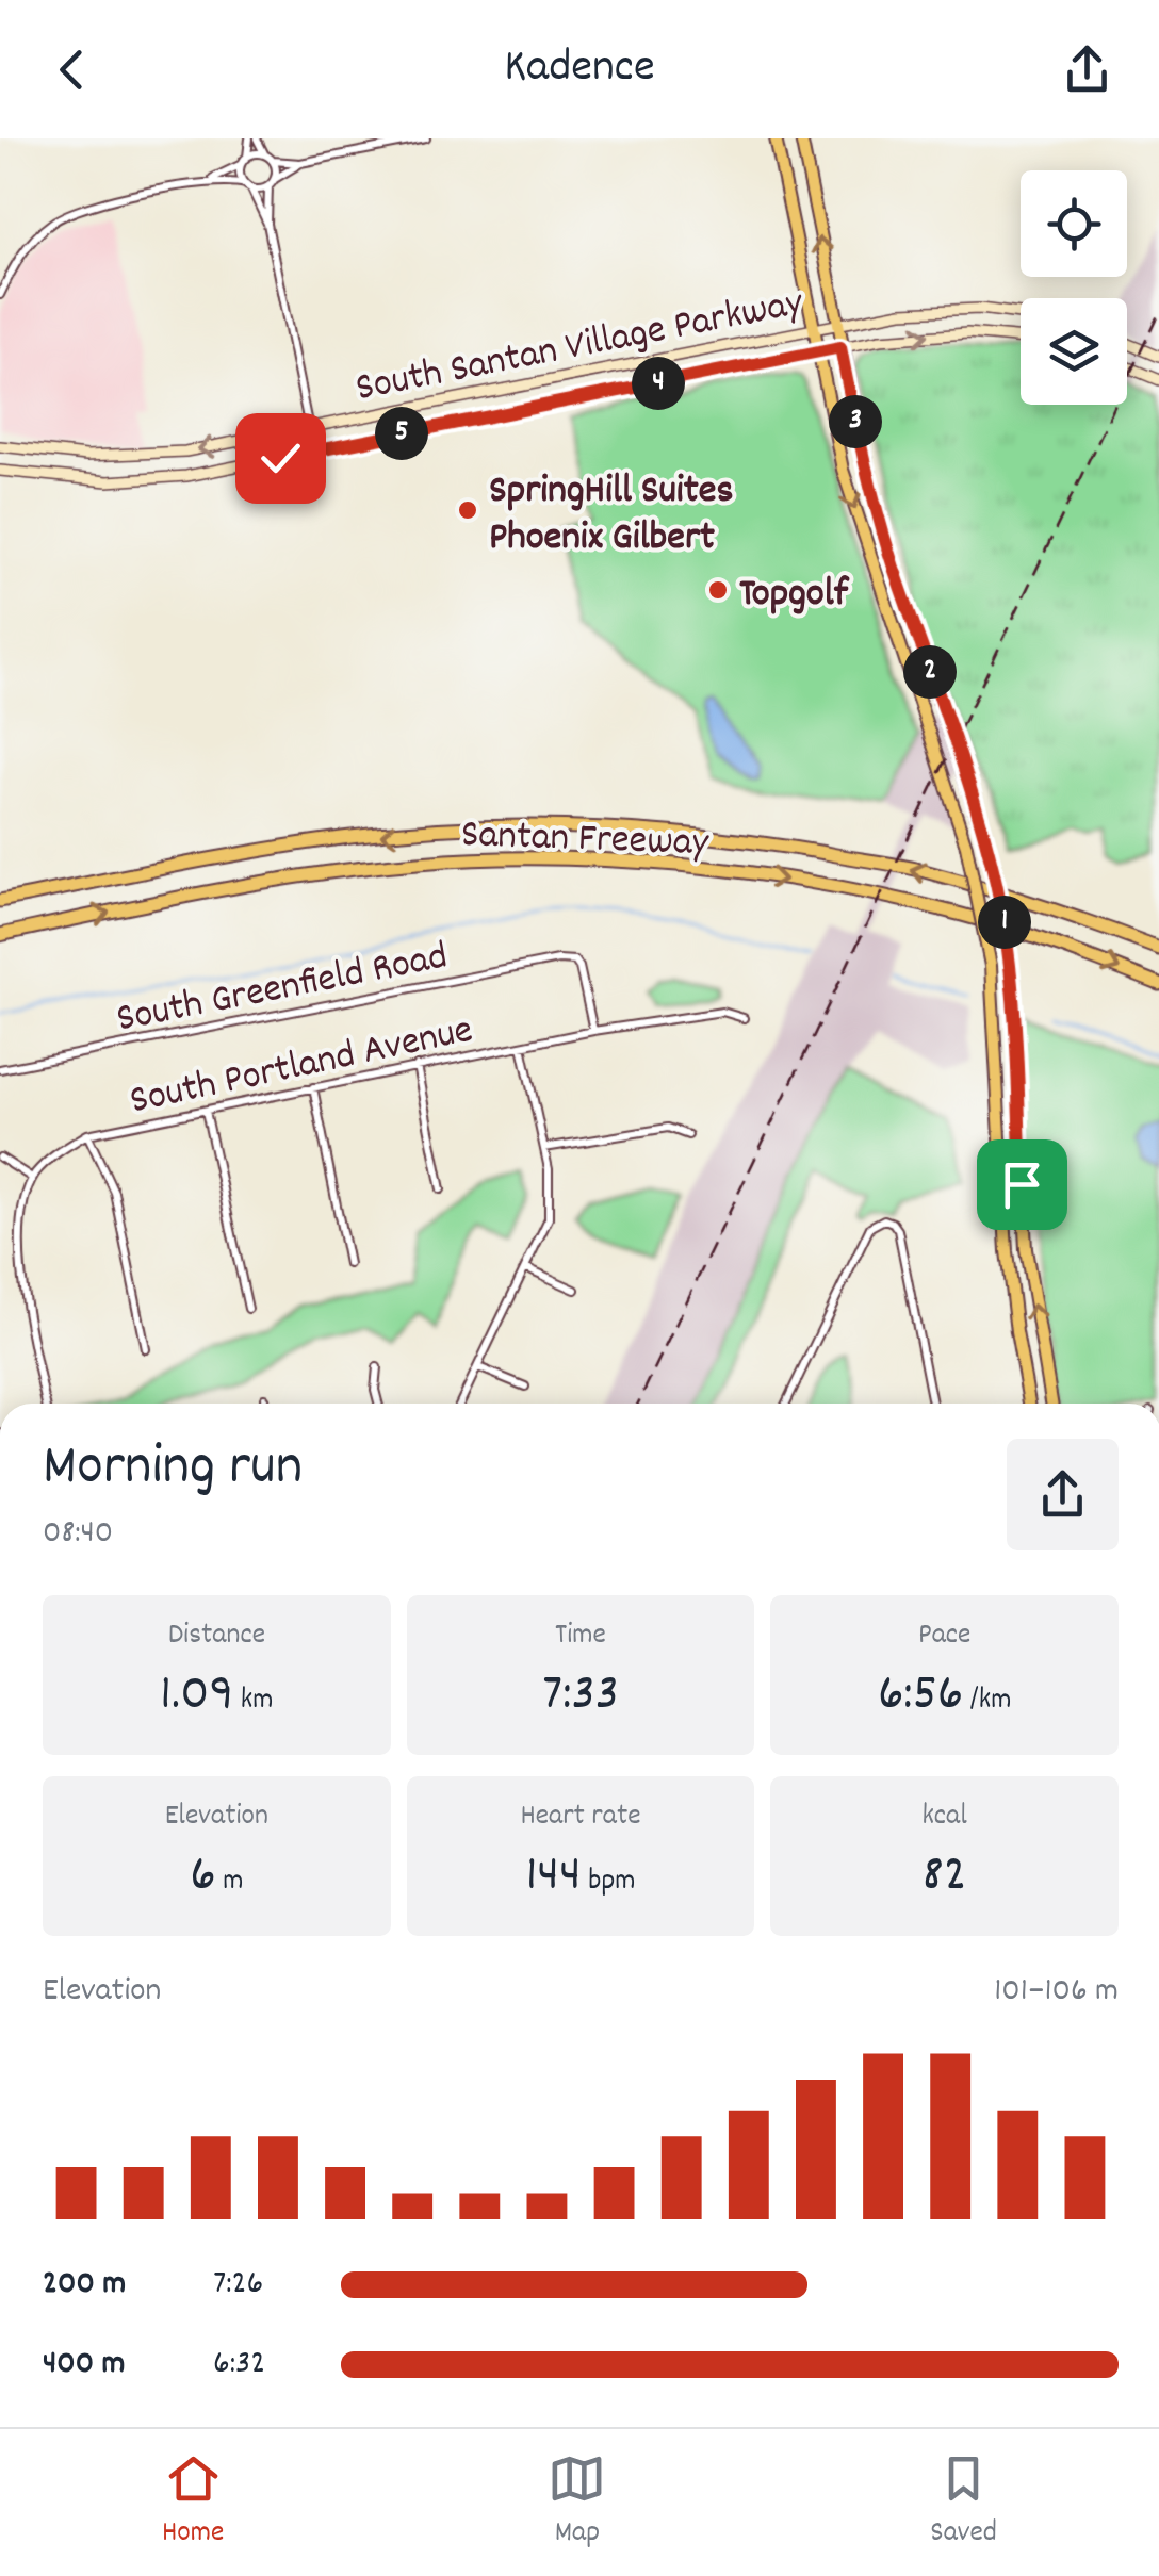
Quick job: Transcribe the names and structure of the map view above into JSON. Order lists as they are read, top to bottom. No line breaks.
{"streets":{"highway":["Santan Freeway"],"main road":["South Santan Village Parkway"],"street":["South Greenfield Road","South Portland Avenue"]},"crossings":[["South Greenfield Road","South Portland Avenue"]],"places":["SpringHill Suites Phoenix Gilbert","Topgolf"],"page":{"header":"Kadence","pins":["4","3","5","2","1"],"heading":["Morning run","08:40"],"stats":[["Distance","1.09 km"],["Time","7:33"],["Pace","6:56 /km"],["Elevation","6 m"],["Heart rate","144 bpm"],["kcal","82"]],"chart":["Elevation","101–106 m"],"list":[{"name":"200 m","note":"7:26"},{"name":"400 m","note":"6:32"}],"tabs":["Home","Map","Saved"]}}
